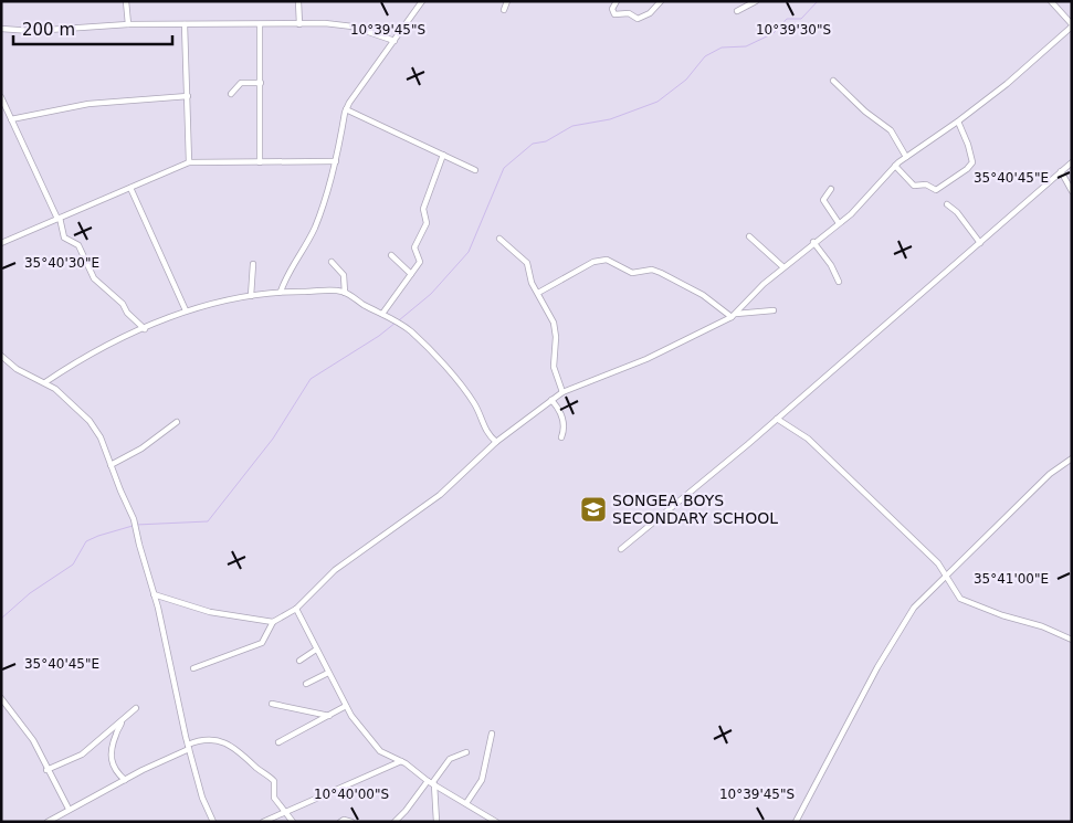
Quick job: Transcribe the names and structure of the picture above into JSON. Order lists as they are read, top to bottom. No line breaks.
{"places":{"school or university":["SONGEA BOYS SECONDARY SCHOOL"]},"scale_bar":"200 m","coordinates":["10°39'45\"S","10°39'30\"S","35°40'45\"E","35°40'30\"E","35°41'00\"E","10°40'00\"S"]}
